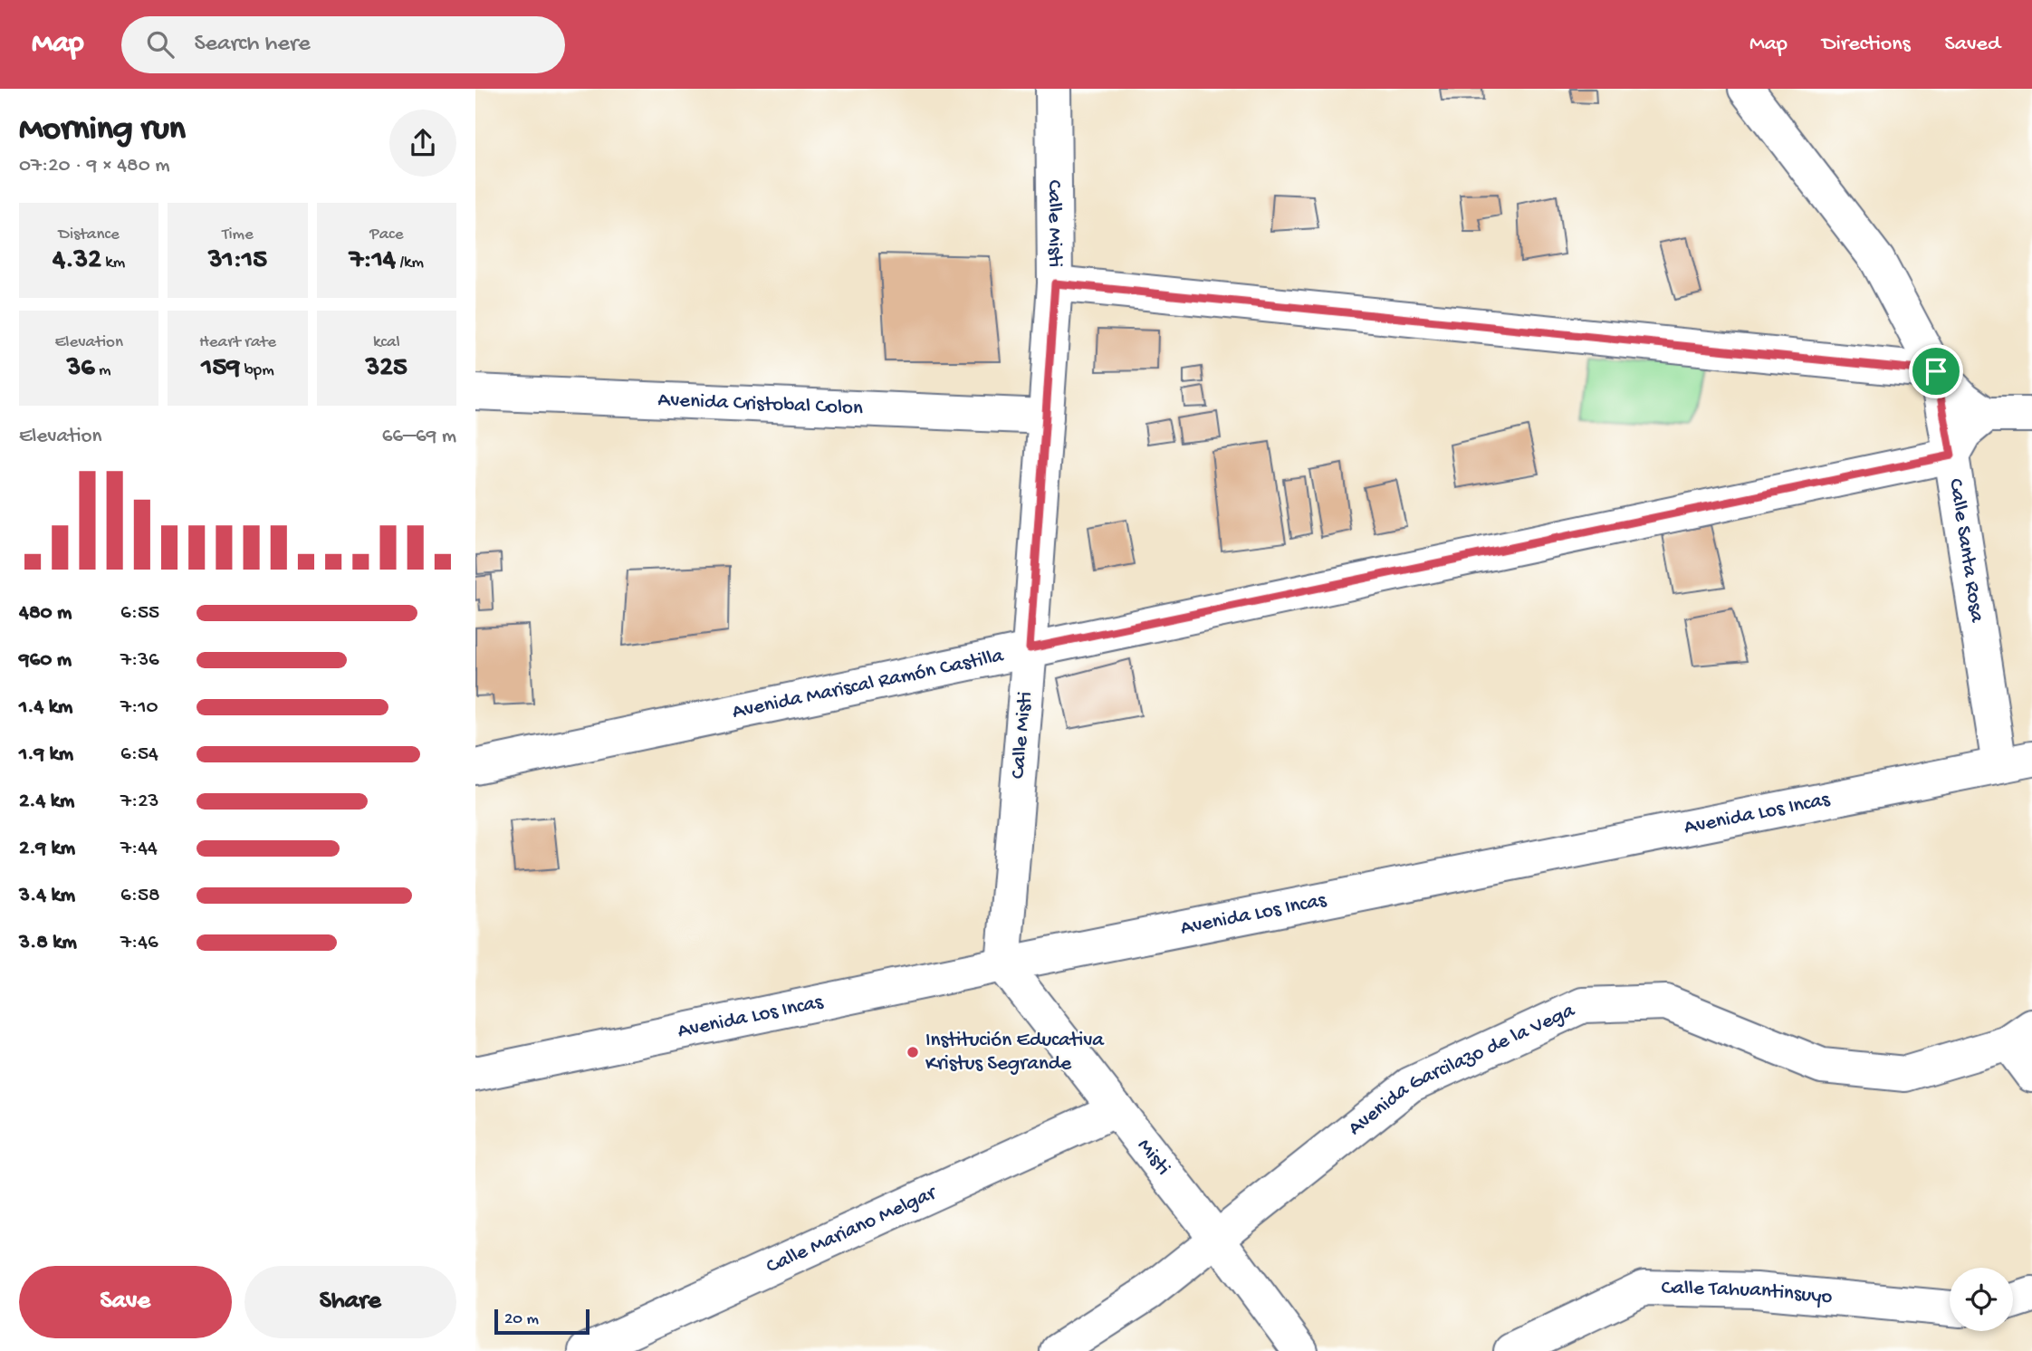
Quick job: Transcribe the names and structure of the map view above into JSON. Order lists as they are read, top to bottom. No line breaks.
{"streets":{"street":["Calle Misti","Avenida Cristobal Colon","Calle Santa Rosa","Avenida Mariscal Ramón Castilla","Avenida Los Incas","Avenida Garcilazo de la Vega","Misti","Calle Mariano Melgar","Calle Tahuantinsuyo"]},"crossings":[["Calle Misti","Avenida Cristobal Colon"],["Calle Misti","Avenida Mariscal Ramón Castilla"],["Calle Misti","Avenida Los Incas"],["Calle Misti","Misti"],["Calle Santa Rosa","Avenida Mariscal Ramón Castilla"],["Calle Santa Rosa","Avenida Los Incas"],["Avenida Los Incas","Misti"],["Avenida Garcilazo de la Vega","Misti"],["Misti","Calle Mariano Melgar"]],"places":["Institución Educativa Kristus Segrande"],"scale_bar":"20 m","page":{"header":"Map","search":"Search here","nav":["Map","Directions","Saved"],"heading":["Morning run","07:20 · 9 × 480 m"],"stats":[["Distance","4.32 km"],["Time","31:15"],["Pace","7:14 /km"],["Elevation","36 m"],["Heart rate","159 bpm"],["kcal","325"]],"chart":["Elevation","66–69 m"],"list":[{"name":"480 m","note":"6:55"},{"name":"960 m","note":"7:36"},{"name":"1.4 km","note":"7:10"},{"name":"1.9 km","note":"6:54"},{"name":"2.4 km","note":"7:23"},{"name":"2.9 km","note":"7:44"},{"name":"3.4 km","note":"6:58"},{"name":"3.8 km","note":"7:46"}],"buttons":["Save","Share"],"scale":"20 m"}}
